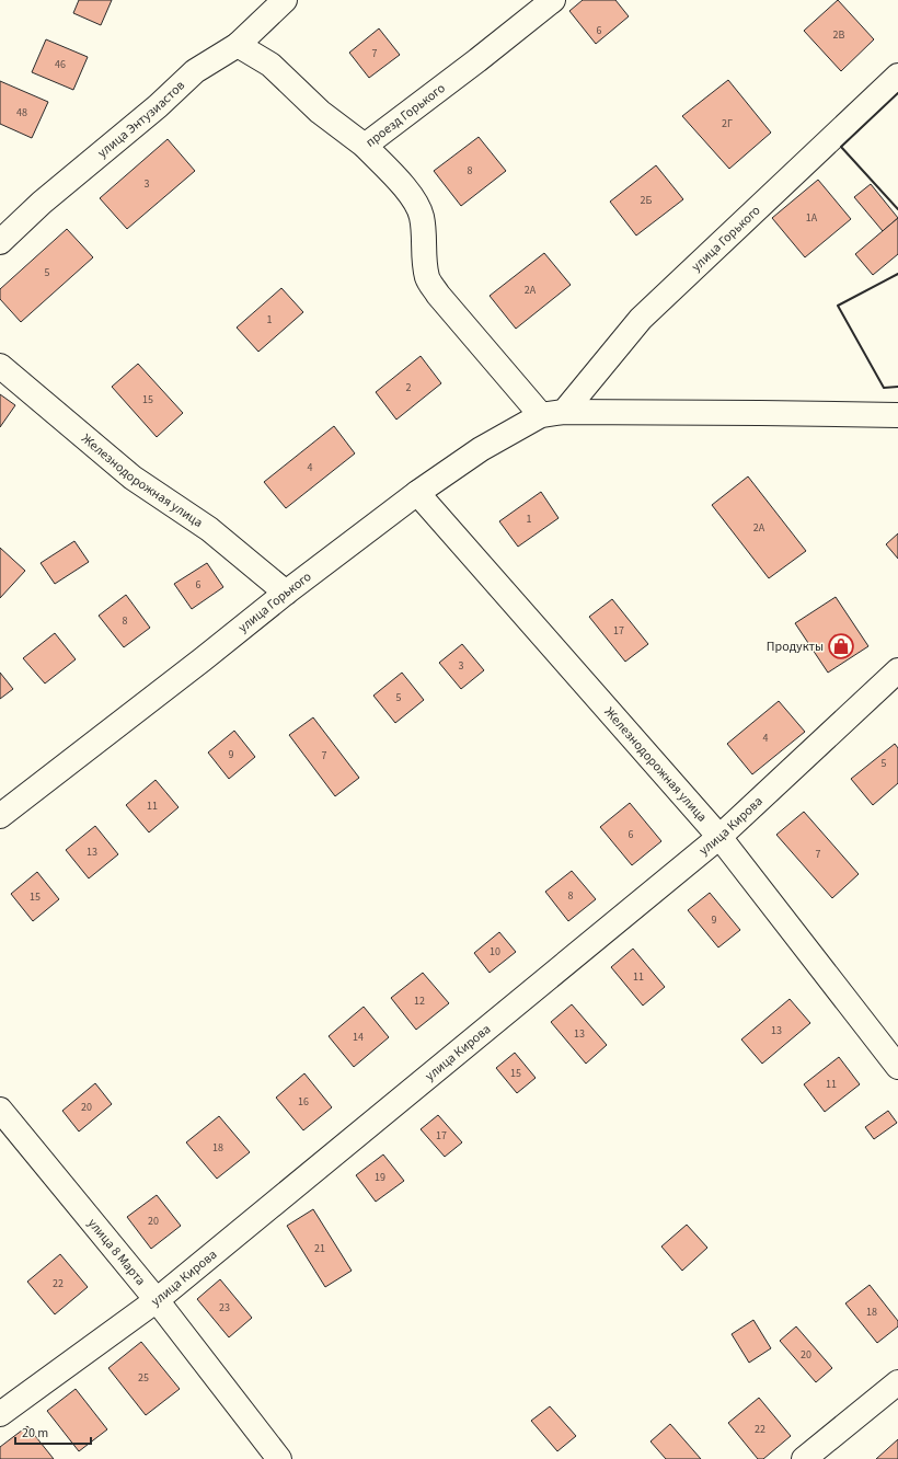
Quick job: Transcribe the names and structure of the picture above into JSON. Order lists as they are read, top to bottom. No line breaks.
{"streets":{"street":["проезд Горького","улица Энтузиастов","улица Горького","Железнодорожная улица","улица Кирова","улица 8 Марта"]},"crossings":[["проезд Горького","улица Энтузиастов"],["улица Горького","Железнодорожная улица"],["Железнодорожная улица","улица Кирова"],["улица Кирова","улица 8 Марта"]],"places":{"shop":["Продукты"]},"house_numbers":["6","2В","7","46","48","2Г","8","3","2Б","1А","5","2А","1","2","15","4","1","2А","6","8","17","3","5","4","9","7","5","11","6","13","7","8","15","9","10","11","12","13","13","14","15","11","16","20","17","18","19","20","21","22","23","18","20","25","22"],"scale_bar":"20 m"}
